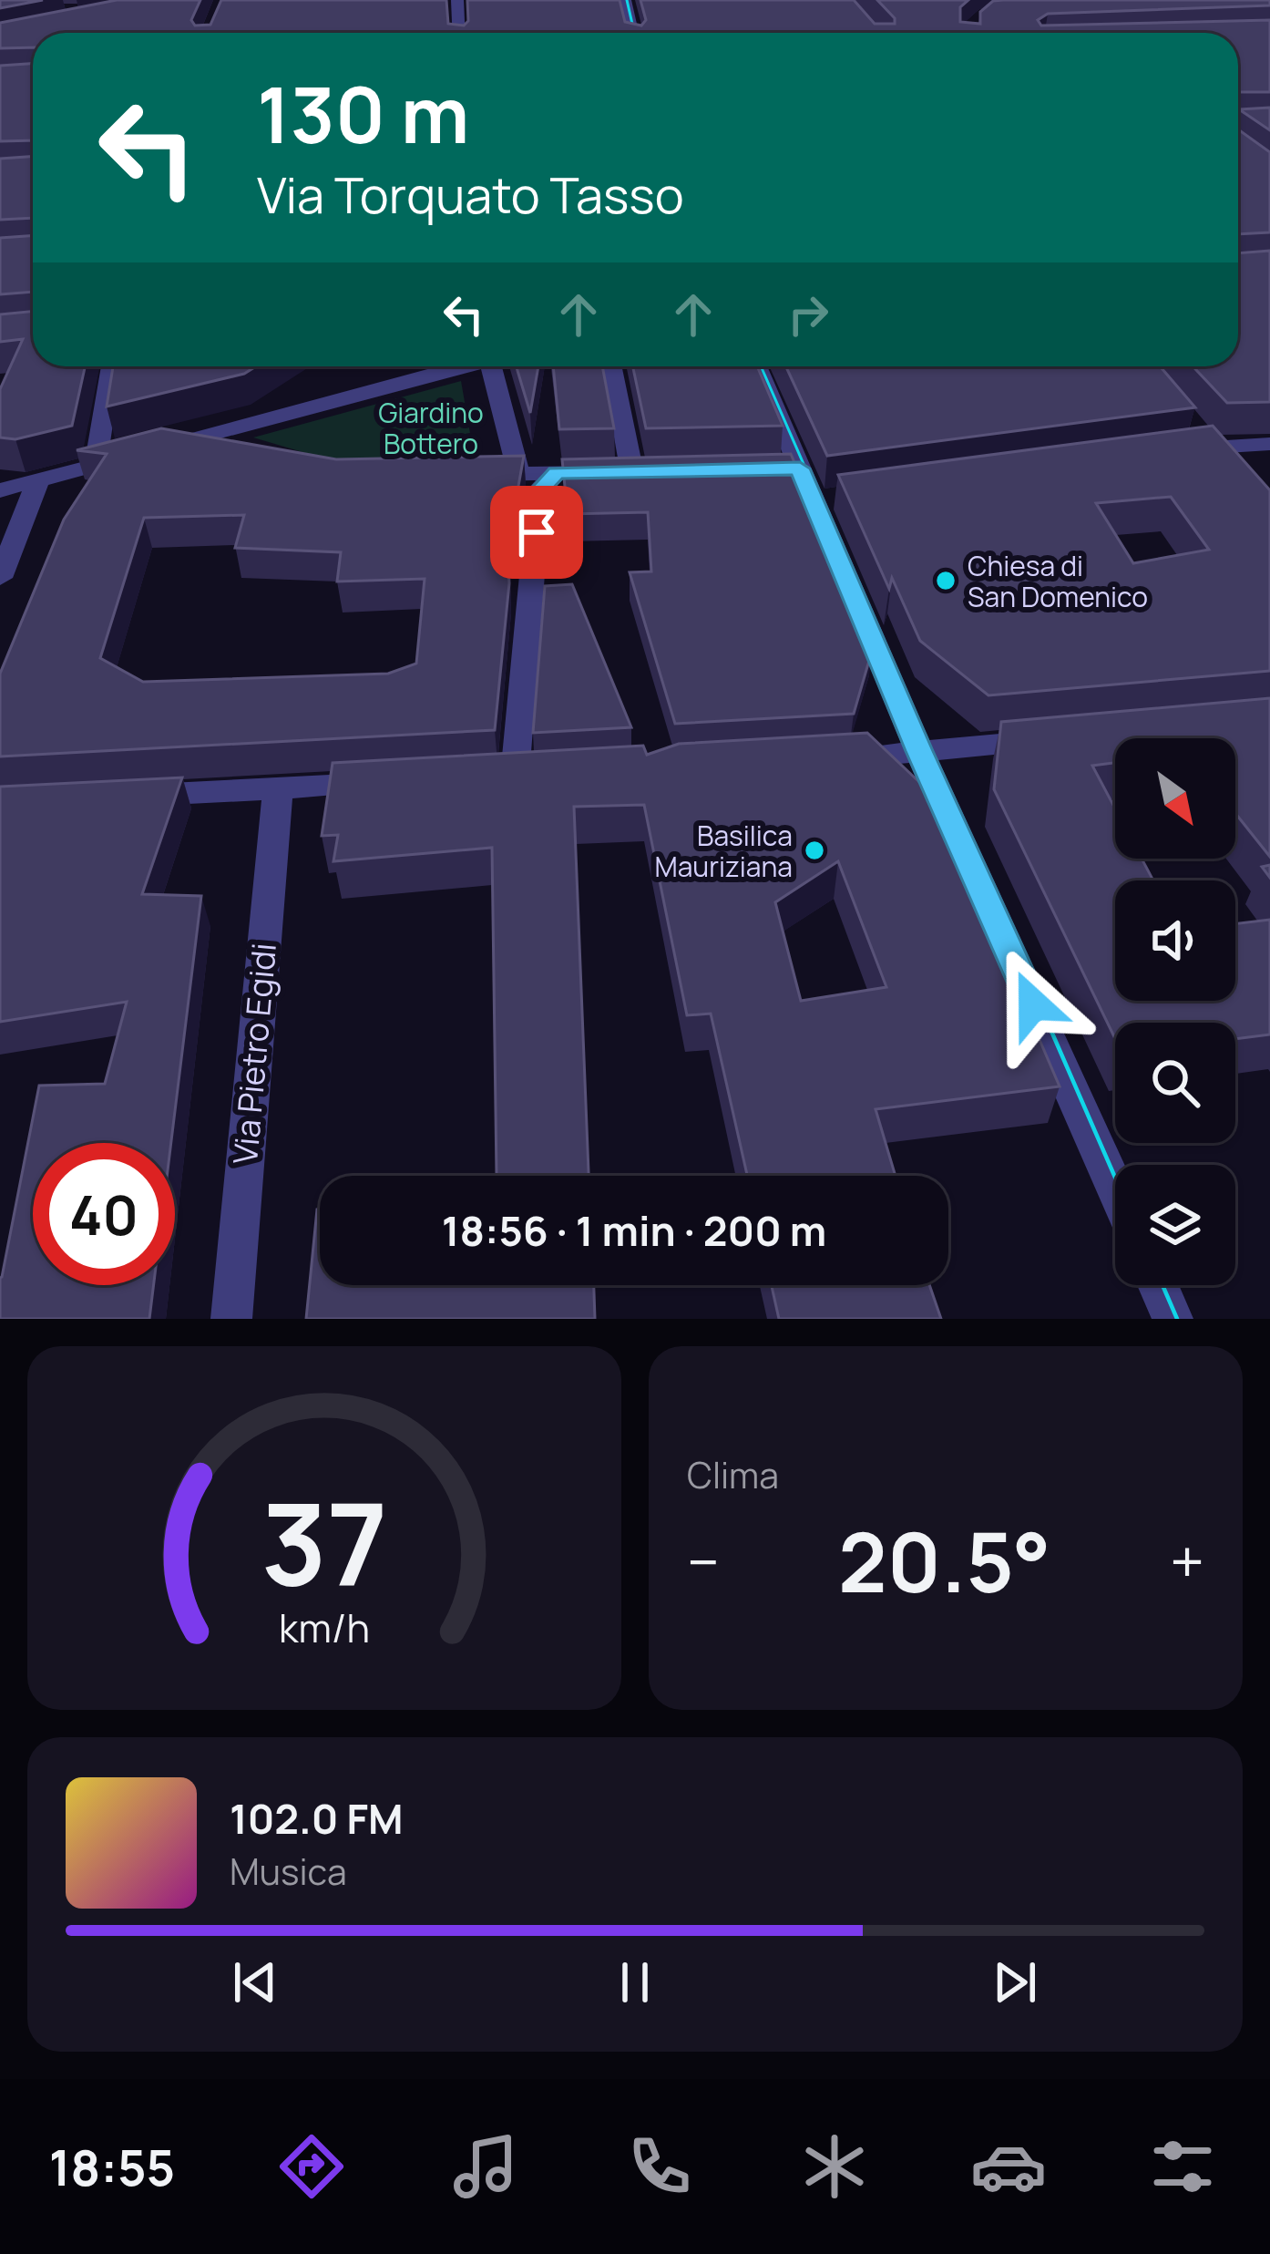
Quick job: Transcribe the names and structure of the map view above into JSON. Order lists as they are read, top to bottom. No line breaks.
{"streets":{"street":["Via Pietro Egidi"]},"parks":["Giardino Bottero"],"places":["Chiesa di San Domenico","Basilica Mauriziana"],"north":"bottom right","page":{"turn":["130 m","Via Torquato Tasso"],"limit":"40","trip":"18:56 · 1 min · 200 m","tile":"Clima","heat":["−","20.5°","+"],"song":["102.0 FM","Musica"],"tabs":"18:55","gauge":["37","km/h"]}}
